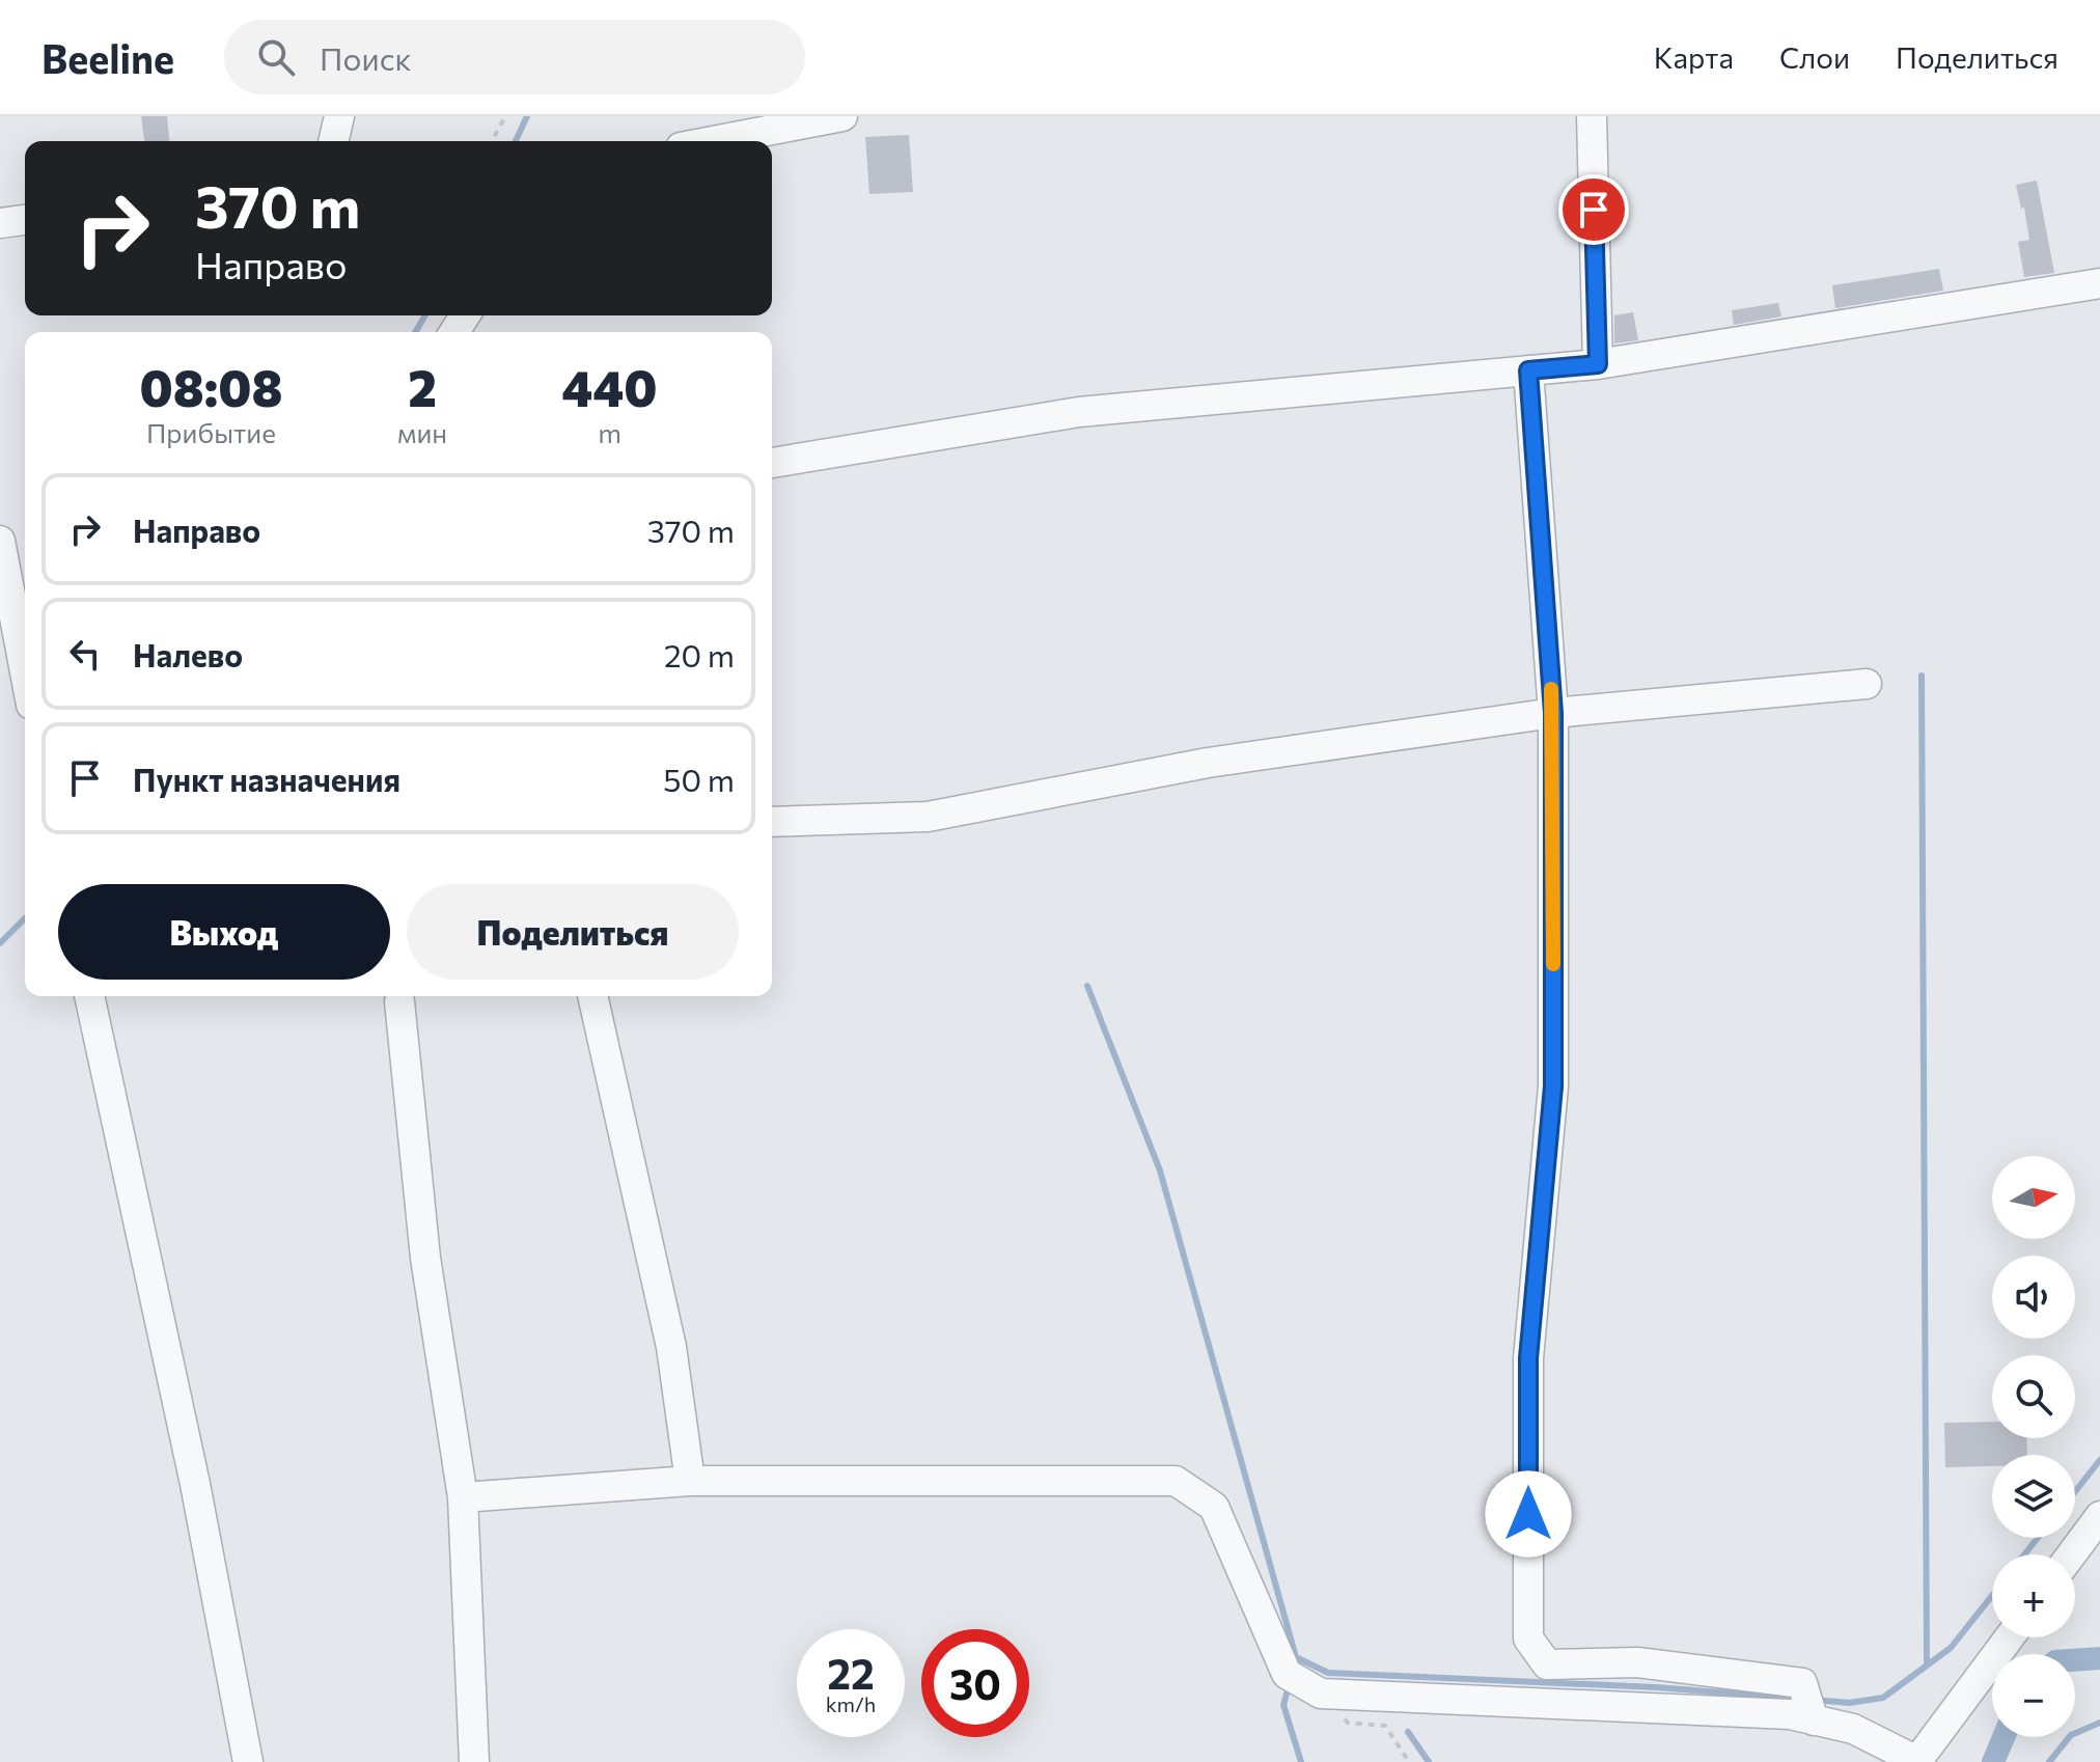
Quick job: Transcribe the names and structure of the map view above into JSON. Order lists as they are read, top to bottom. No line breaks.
{"north":"right","page":{"header":"Beeline","search":"Поиск","nav":["Карта","Слои","Поделиться"],"turn":["370 m","Направо"],"eta":["08:08","Прибытие","2","мин","440","m"],"list":[{"name":"Направо","value":"370 m"},{"name":"Налево","value":"20 m"},{"name":"Пункт назначения","value":"50 m"}],"buttons":["Выход","Поделиться"],"map_buttons":["+","−"],"speed":"22 km/h","limit":"30"}}
